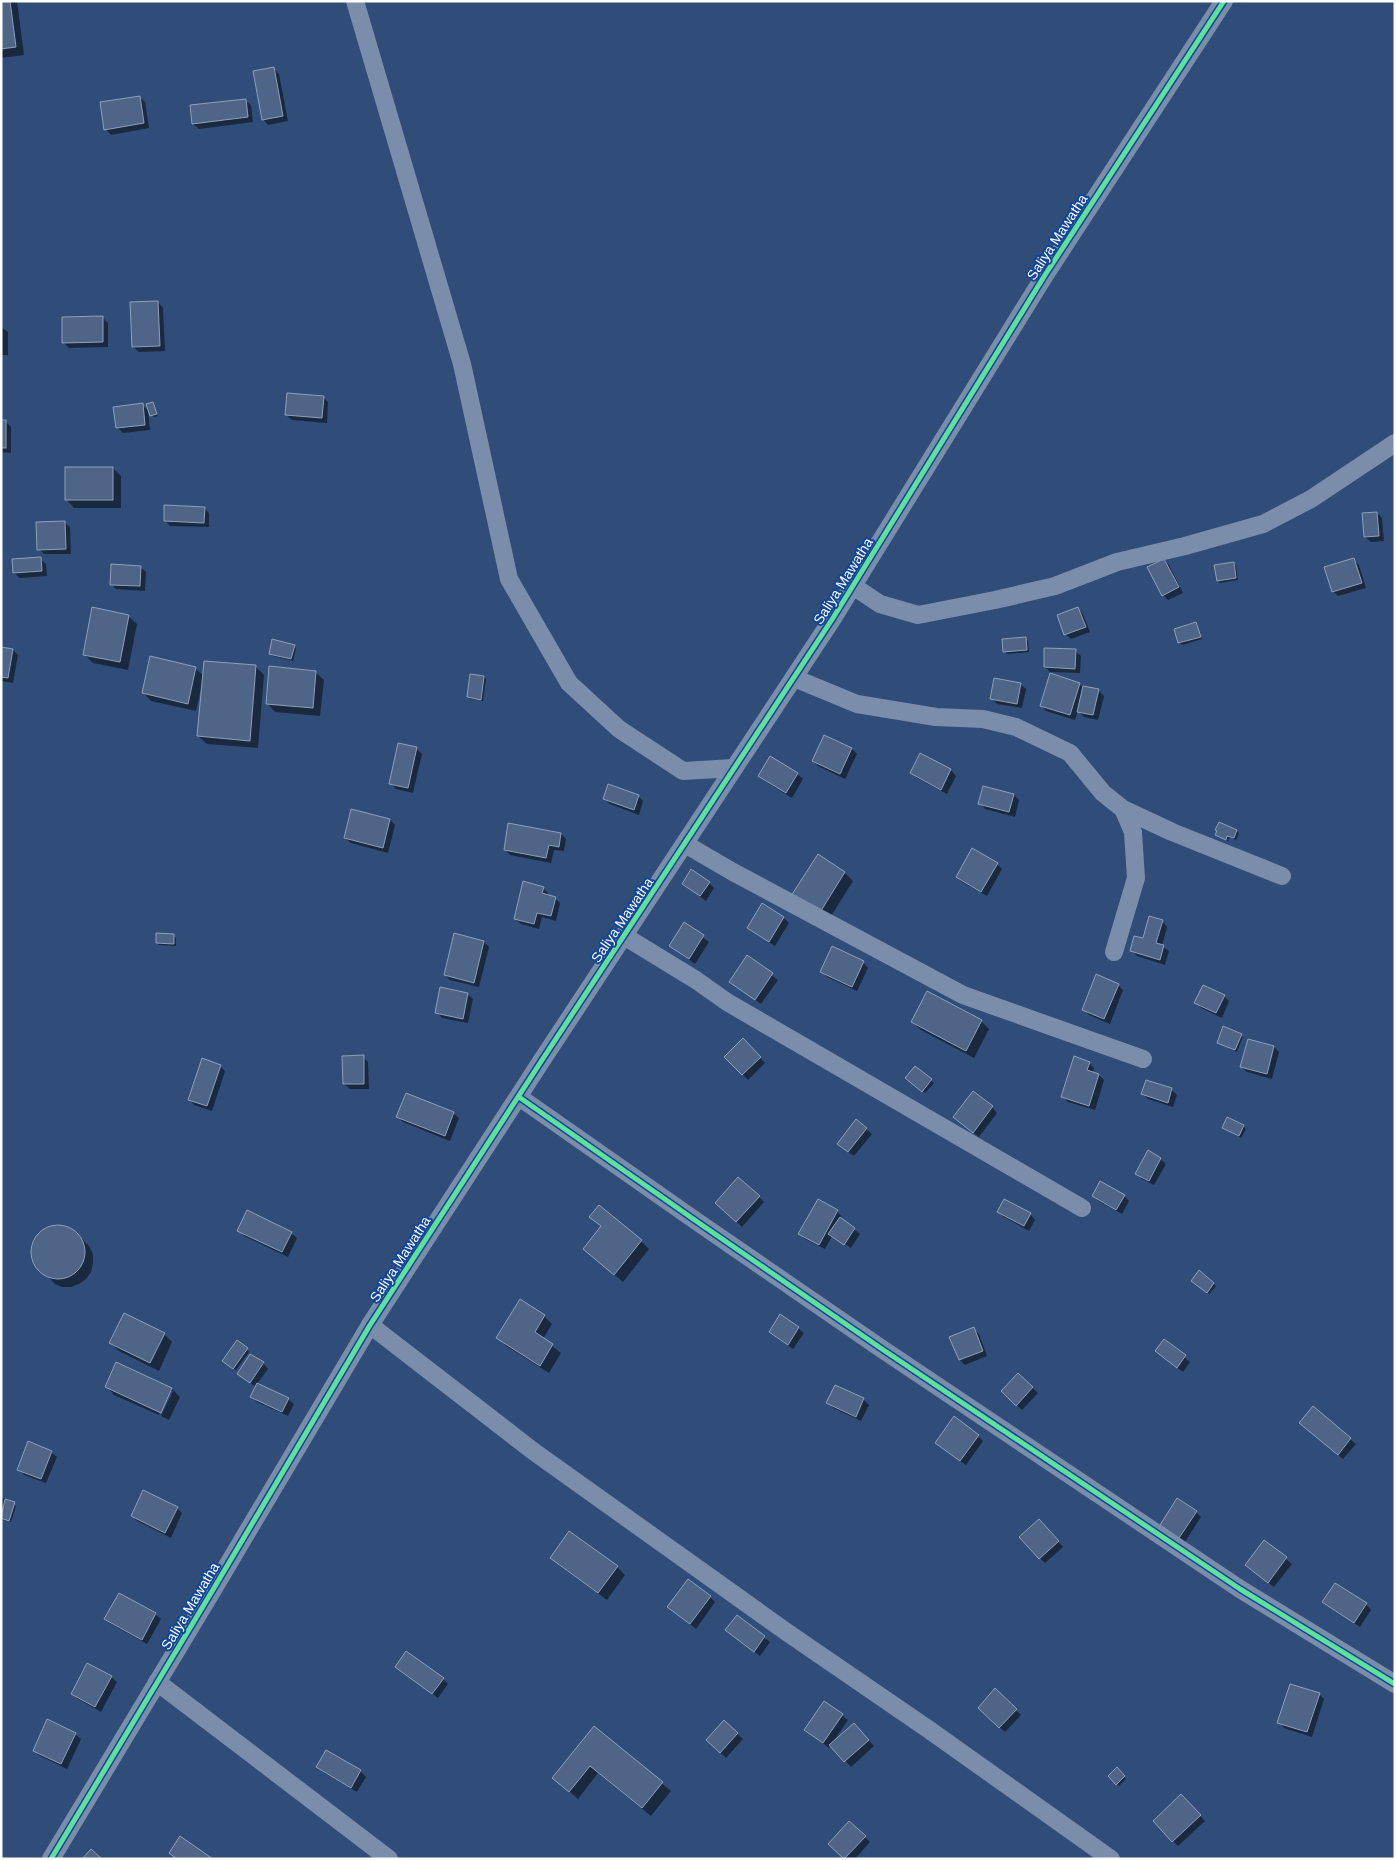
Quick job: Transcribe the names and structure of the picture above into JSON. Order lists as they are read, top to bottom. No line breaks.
{"streets":{"street":["Saliya Mawatha"]}}
